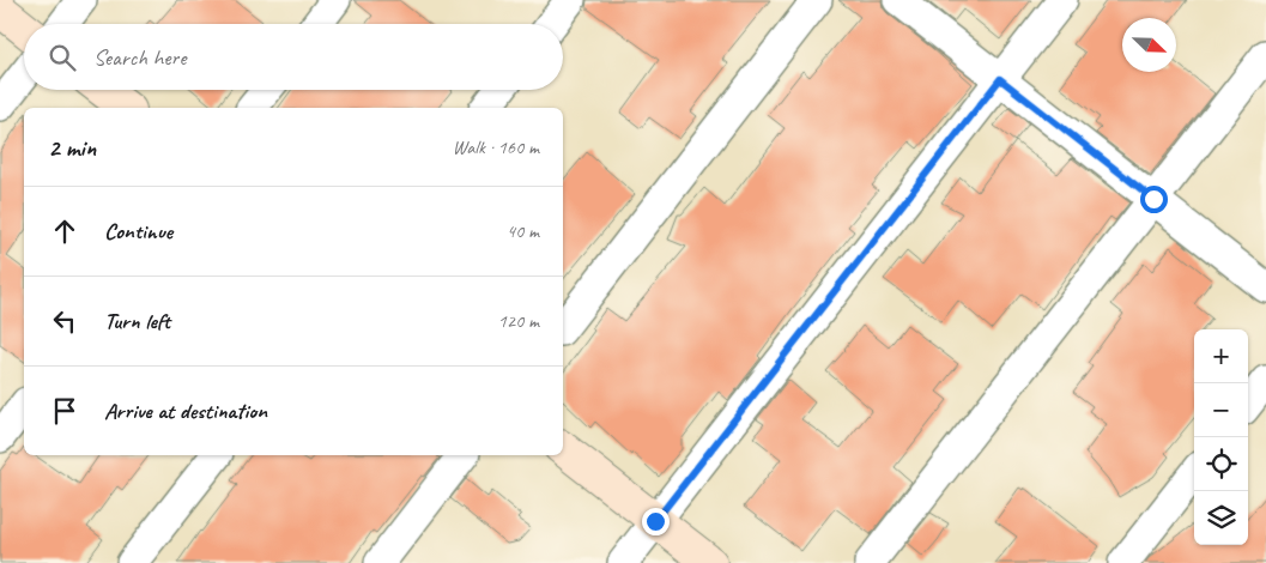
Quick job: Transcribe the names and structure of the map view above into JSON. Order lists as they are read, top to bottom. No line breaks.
{"north":"bottom right","page":{"search":"Search here","heading":["2 min","Walk · 160 m"],"list":[["Continue","40 m"],["Turn left","120 m"],"Arrive at destination"],"map_buttons":["+","−"]}}
